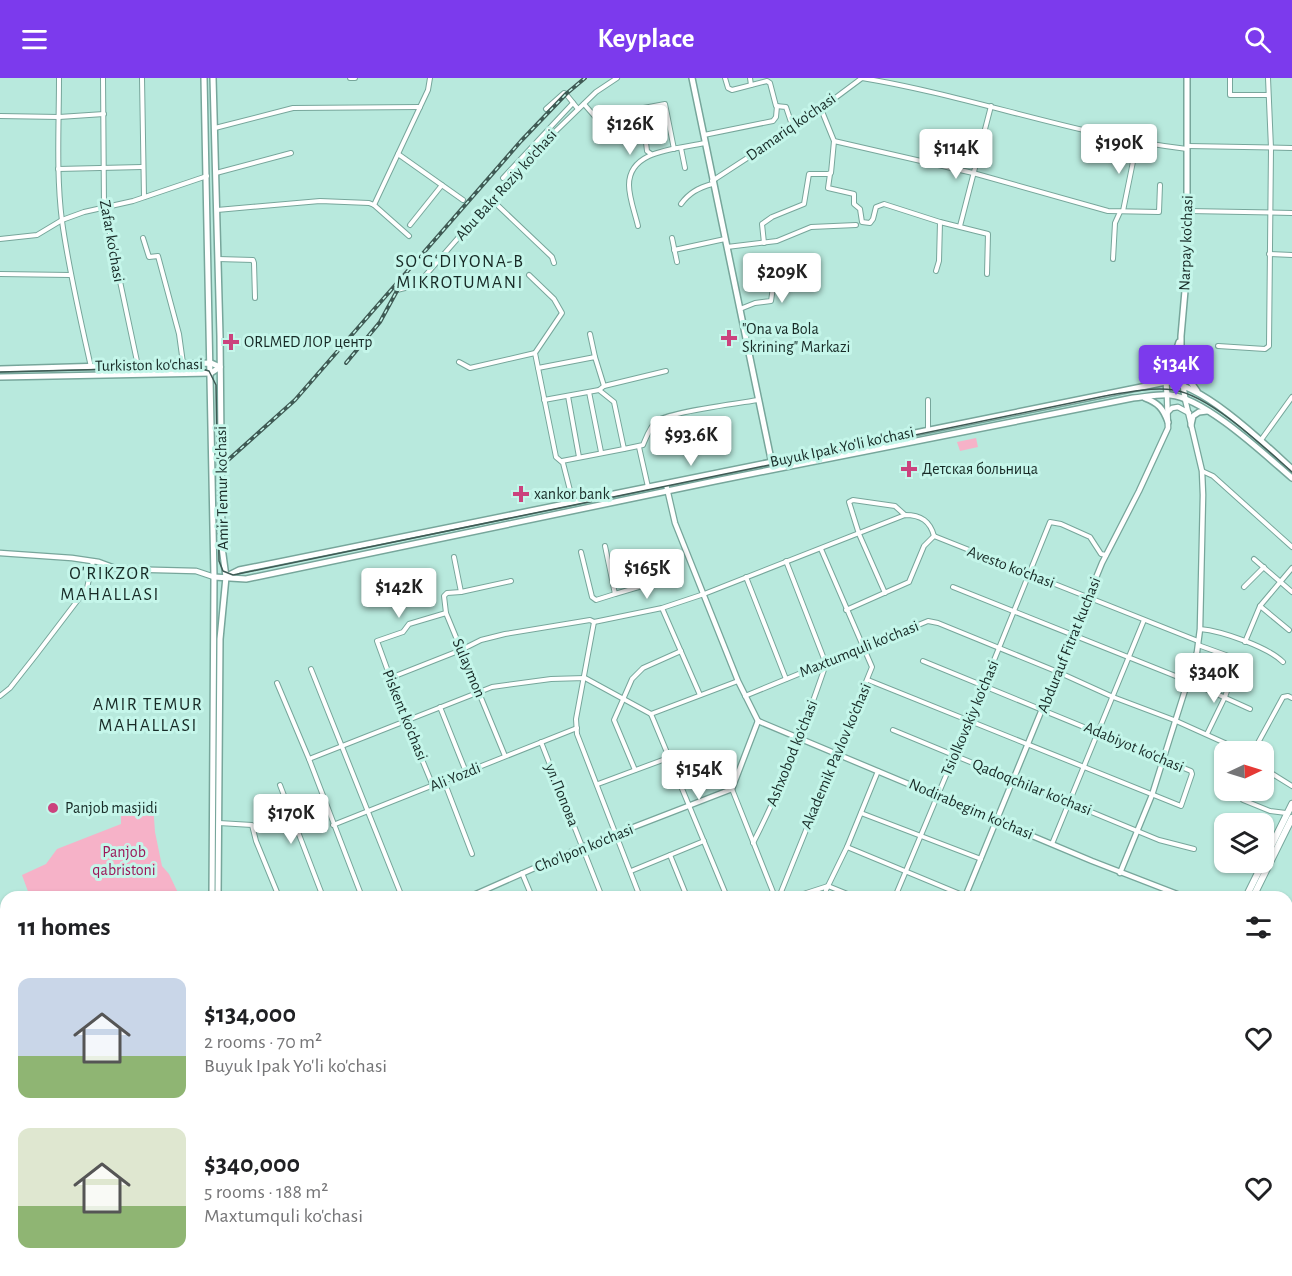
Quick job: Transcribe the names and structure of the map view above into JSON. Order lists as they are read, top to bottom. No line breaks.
{"streets":{"main road":["Narpay ko'chasi","Turkiston ko'chasi","Buyuk Ipak Yo'li ko'chasi","Amir Temur ko'chasi"],"street":["Damariq ko'chasi","Abu Bakr Roziy ko'chasi","Zafar ko'chasi","Avesto ko'chasi","Abdurauf Fitrat kuchasi","Maxtumquli ko'chasi","Sulaymon","Piskent ko'chasi","Tsiolkovskiy ko'chasi","Adabiyot ko'chasi","Ashxobod ko'chasi","Akademik Pavlov ko'chasi","Ali Yozdi","Qadoqchilar ko'chasi","ул.Попова","Nodirabegim ko'chasi","Cho'lpon ko'chasi"]},"crossings":[["Damariq ko'chasi","Narpay ko'chasi"],["Zafar ko'chasi","Turkiston ko'chasi"],["Narpay ko'chasi","Buyuk Ipak Yo'li ko'chasi"],["Narpay ko'chasi","Abdurauf Fitrat kuchasi"],["Turkiston ko'chasi","Amir Temur ko'chasi"],["Buyuk Ipak Yo'li ko'chasi","Amir Temur ko'chasi"],["Buyuk Ipak Yo'li ko'chasi","Abdurauf Fitrat kuchasi"],["Avesto ko'chasi","Abdurauf Fitrat kuchasi"],["Avesto ko'chasi","Tsiolkovskiy ko'chasi"],["Abdurauf Fitrat kuchasi","Maxtumquli ko'chasi"],["Abdurauf Fitrat kuchasi","Tsiolkovskiy ko'chasi"],["Abdurauf Fitrat kuchasi","Adabiyot ko'chasi"],["Abdurauf Fitrat kuchasi","Qadoqchilar ko'chasi"],["Abdurauf Fitrat kuchasi","Nodirabegim ko'chasi"],["Maxtumquli ko'chasi","Tsiolkovskiy ko'chasi"],["Maxtumquli ko'chasi","Ashxobod ko'chasi"],["Maxtumquli ko'chasi","Akademik Pavlov ko'chasi"],["Sulaymon","Piskent ko'chasi"],["Sulaymon","Ali Yozdi"],["Piskent ko'chasi","Ali Yozdi"],["Tsiolkovskiy ko'chasi","Adabiyot ko'chasi"],["Tsiolkovskiy ko'chasi","Qadoqchilar ko'chasi"],["Tsiolkovskiy ko'chasi","Nodirabegim ko'chasi"],["Adabiyot ko'chasi","Akademik Pavlov ko'chasi"],["Ashxobod ko'chasi","Nodirabegim ko'chasi"],["Akademik Pavlov ko'chasi","Nodirabegim ko'chasi"],["Ali Yozdi","ул.Попова"],["ул.Попова","Cho'lpon ko'chasi"]],"districts":["SO‘G‘DIYONA-B MIKROTUMANI","O'RIKZOR MAHALLASI","AMIR TEMUR MAHALLASI"],"parks":["Panjob qabristoni"],"places":{"health":["\"Ona va Bola Skrining\" Markazi","ORLMED ЛОР центр","Детская больница","xankor bank"],"other":["Panjob masjidi"]},"north":"right","page":{"header":"Keyplace","price":["$126K","$190K","$114K","$209K","$134K","$93.6K","$165K","$142K","$340K","$154K","$170K"],"heading":"11 homes","list":[{"name":"$134,000","note":"2 rooms · 70 m² · Buyuk Ipak Yo'li ko'chasi"},{"name":"$340,000","note":"5 rooms · 188 m² · Maxtumquli ko'chasi"}]}}
